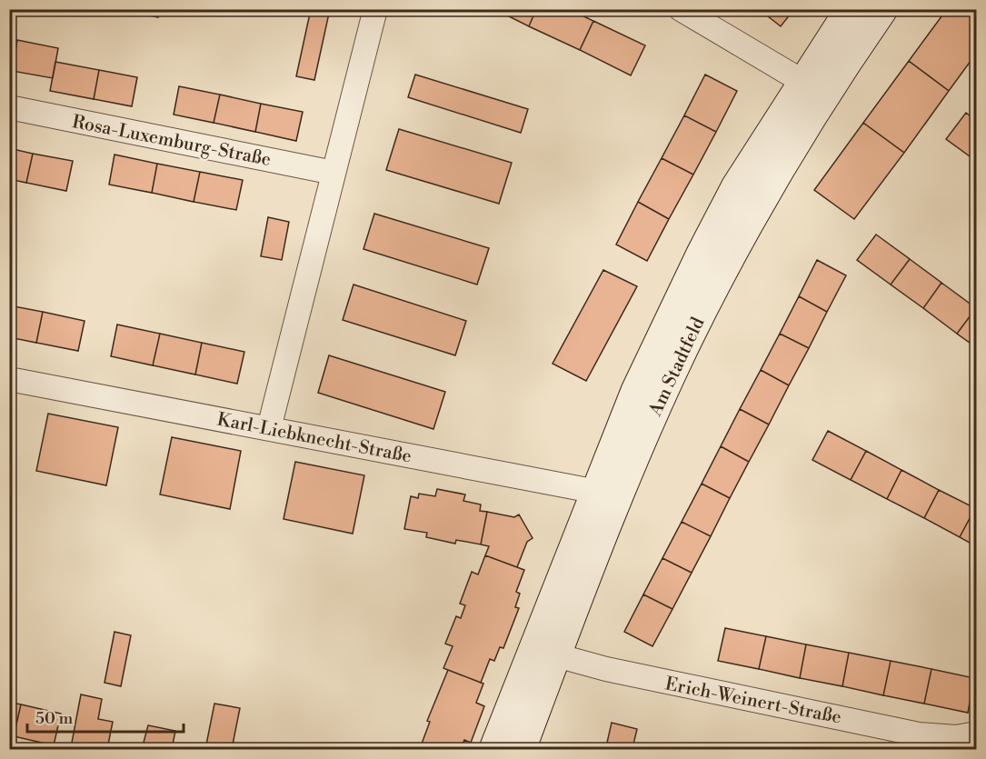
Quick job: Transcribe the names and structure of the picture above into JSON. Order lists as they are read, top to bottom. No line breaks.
{"streets":{"street":["Rosa-Luxemburg-Straße","Am Stadtfeld","Karl-Liebknecht-Straße","Erich-Weinert-Straße"]},"crossings":[["Am Stadtfeld","Karl-Liebknecht-Straße"],["Am Stadtfeld","Erich-Weinert-Straße"]],"scale_bar":"50 m"}
